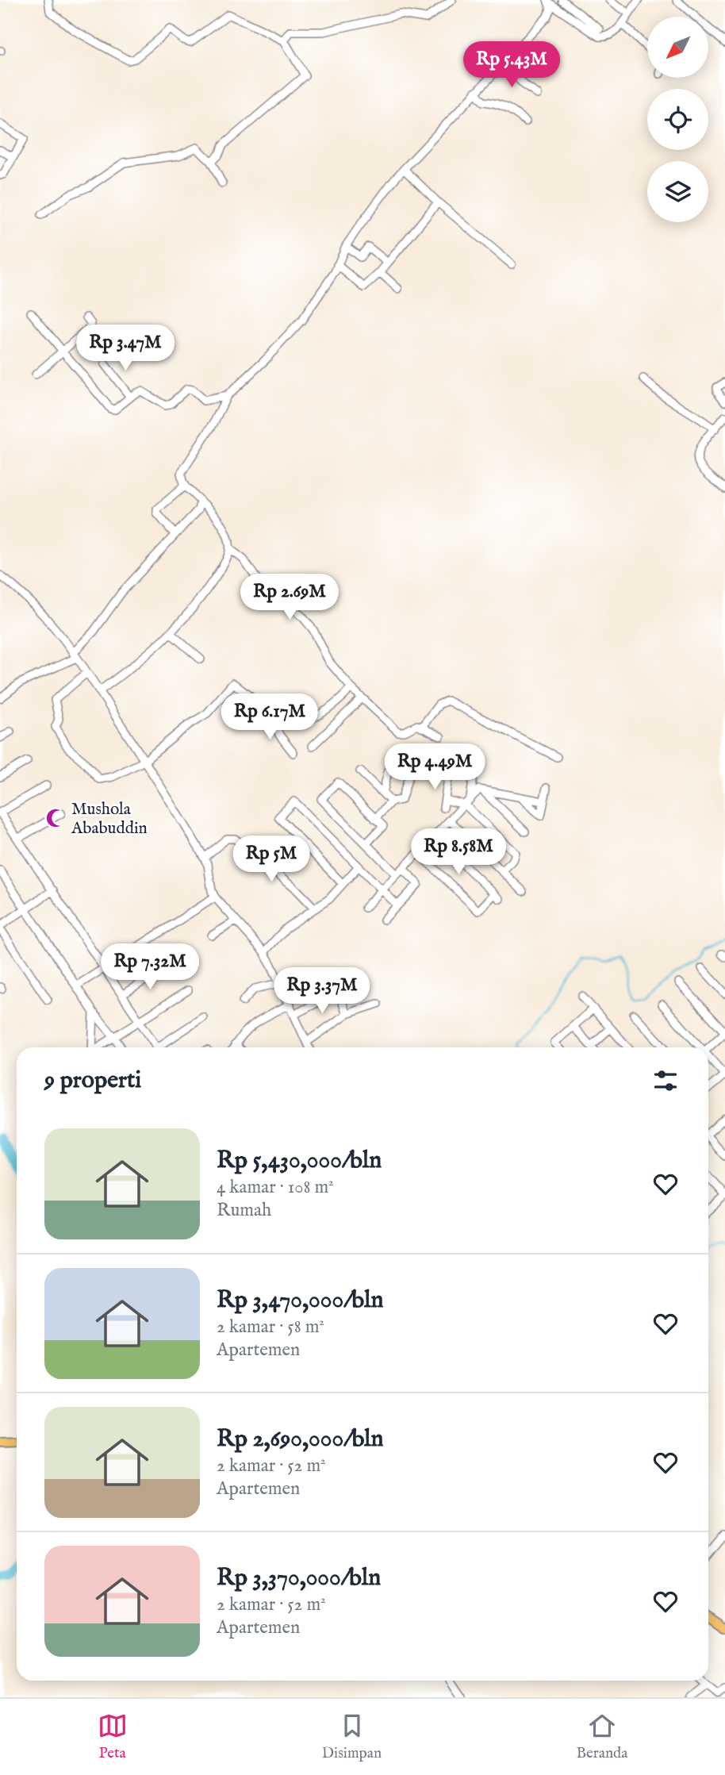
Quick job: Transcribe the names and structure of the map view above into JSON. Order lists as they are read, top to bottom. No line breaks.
{"places":{"mosque":["Mushola Ababuddin"]},"north":"bottom left","page":{"price":["Rp 5.43M","Rp 3.47M","Rp 2.69M","Rp 6.17M","Rp 4.49M","Rp 8.58M","Rp 5M","Rp 7.32M","Rp 3.37M"],"heading":"9 properti","list":[{"name":"Rp 5,430,000/bln","note":"4 kamar · 108 m² · Rumah"},{"name":"Rp 3,470,000/bln","note":"2 kamar · 58 m² · Apartemen"},{"name":"Rp 2,690,000/bln","note":"2 kamar · 52 m² · Apartemen"},{"name":"Rp 3,370,000/bln","note":"2 kamar · 52 m² · Apartemen"}],"tabs":["Peta","Disimpan","Beranda"]}}
